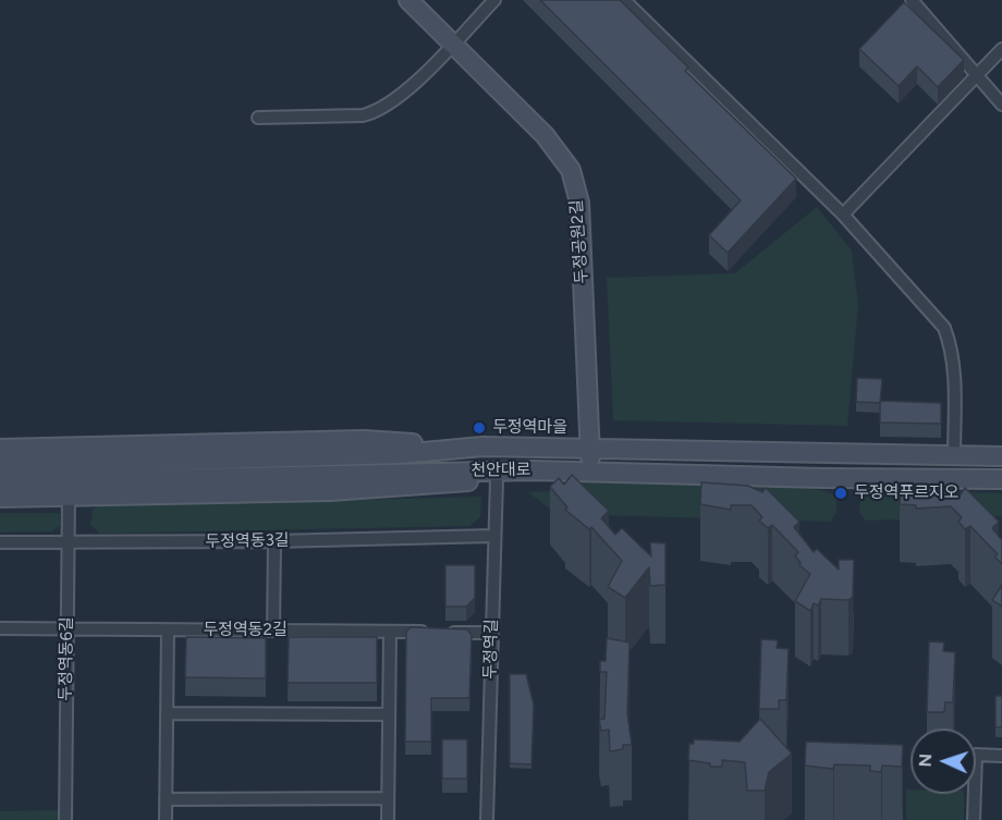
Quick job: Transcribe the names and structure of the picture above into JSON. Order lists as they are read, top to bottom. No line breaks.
{"streets":{"main road":["두정공원2길","천안대로"],"street":["두정역동3길","두정역동2길","두정역길","두정역동6길"]},"crossings":[["두정공원2길","천안대로"],["두정역동3길","두정역길"],["두정역동3길","두정역동6길"],["두정역동2길","두정역길"],["두정역동2길","두정역동6길"]],"places":["두정역마을","두정역푸르지오"],"north":"left"}
